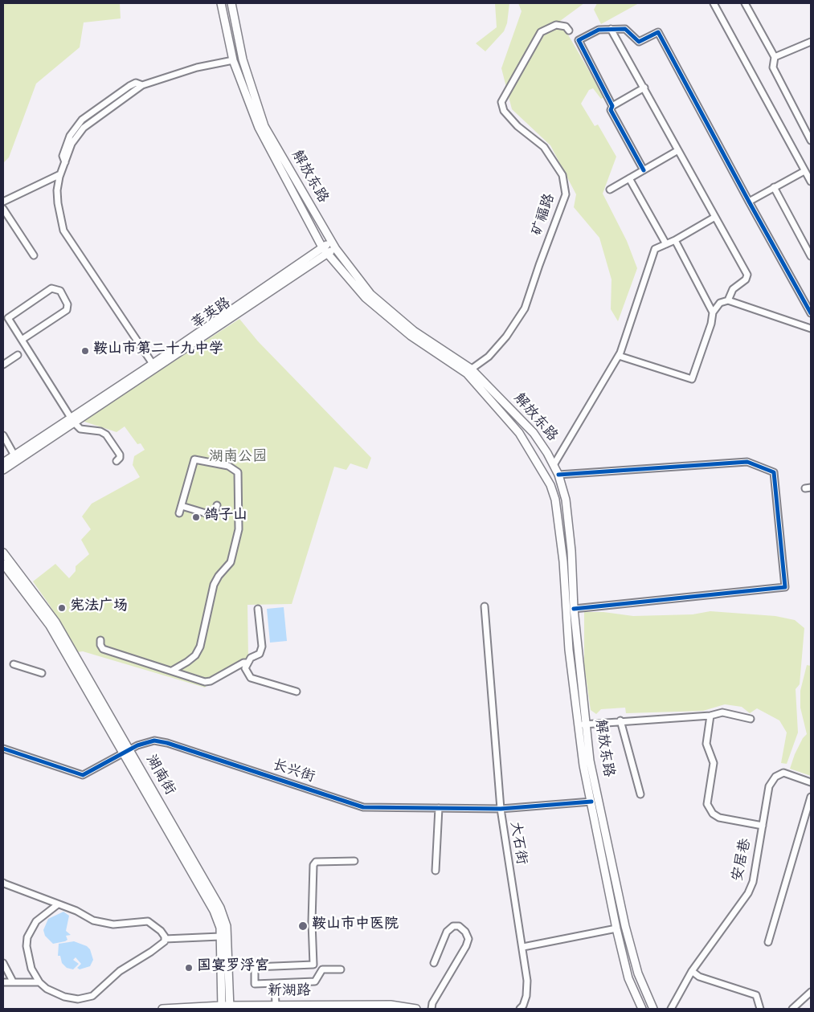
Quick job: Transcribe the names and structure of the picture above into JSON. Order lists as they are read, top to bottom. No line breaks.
{"streets":{"main road":["解放东路","莘英路","湖南街","新湖路"],"street":["矿福路","长兴街","大石街","安居巷"]},"crossings":[["解放东路","矿福路"],["解放东路","莘英路"],["解放东路","长兴街"],["长兴街","湖南街"],["长兴街","大石街"],["湖南街","新湖路"]],"parks":["湖南公园"],"places":["鞍山市第二十九中学","鸽子山","宪法广场","鞍山市中医院","国宴罗浮宫"]}
